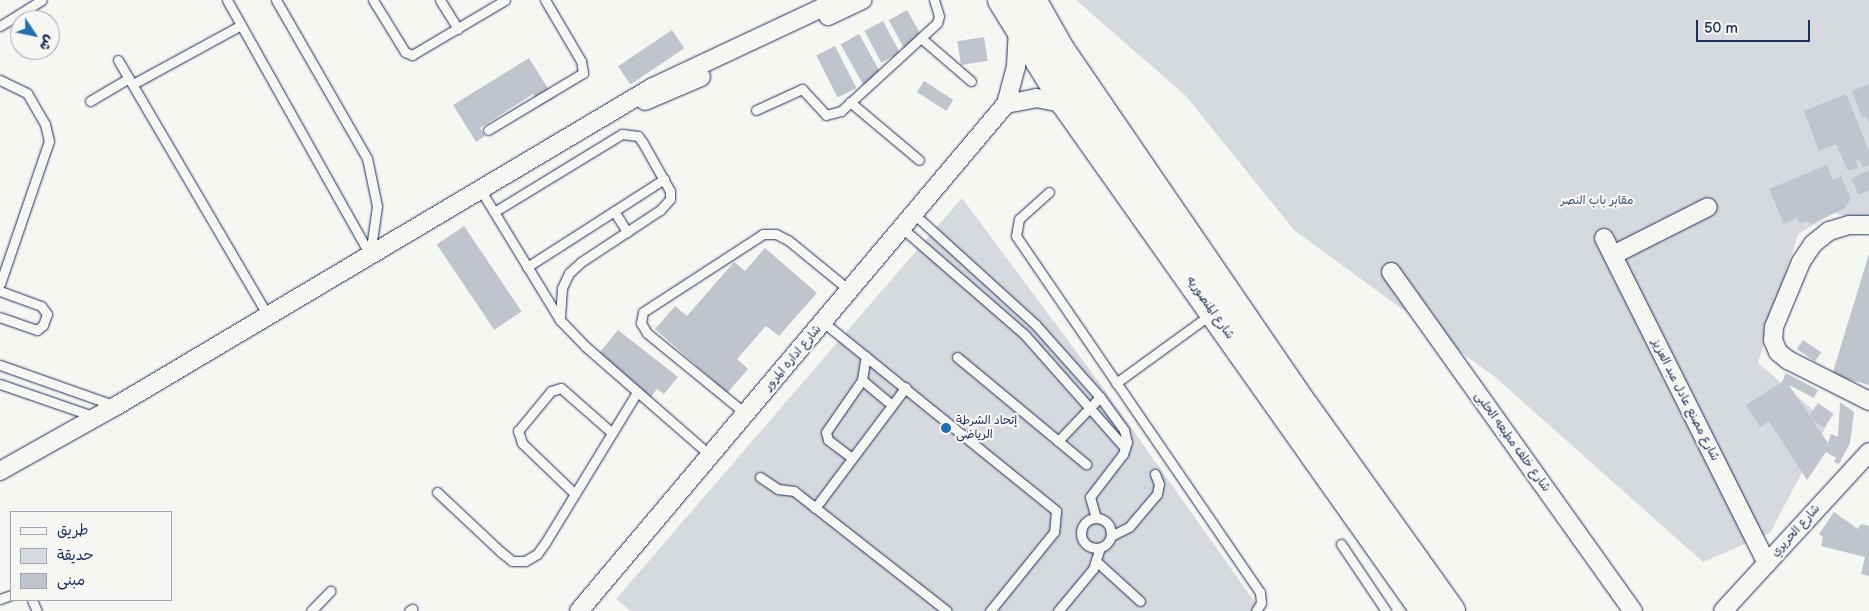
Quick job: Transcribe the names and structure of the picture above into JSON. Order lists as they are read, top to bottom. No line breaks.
{"streets":{"main road":["شارع المنصوريه"],"street":["شارع اداره المرور","شارع مصنع عادل عبد العزيز","شارع خلف مطبعه الحلبى","شارع الحريري"]},"crossings":[["شارع المنصوريه","شارع اداره المرور"],["شارع مصنع عادل عبد العزيز","شارع الحريري"]],"parks":["مقابر باب النصر"],"places":["إتحاد الشرطة الرياضى"],"legend":["طريق","حديقة","مبنى"],"scale_bar":"50 m","north":"bottom right"}
